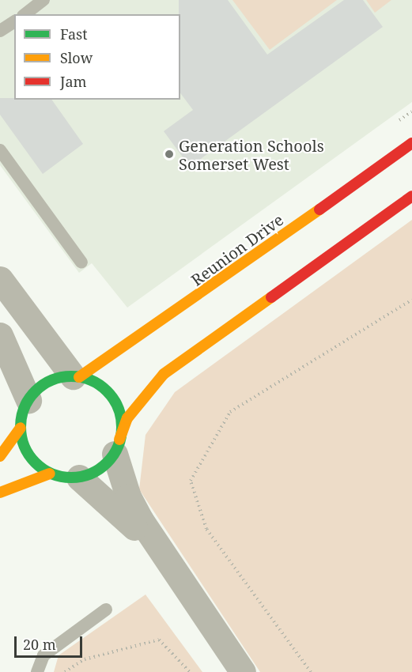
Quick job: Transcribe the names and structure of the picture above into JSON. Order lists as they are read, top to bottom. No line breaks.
{"streets":{"street":["Reunion Drive"]},"places":["Generation Schools Somerset West"],"legend":["Fast","Slow","Jam"],"scale_bar":"20 m"}
